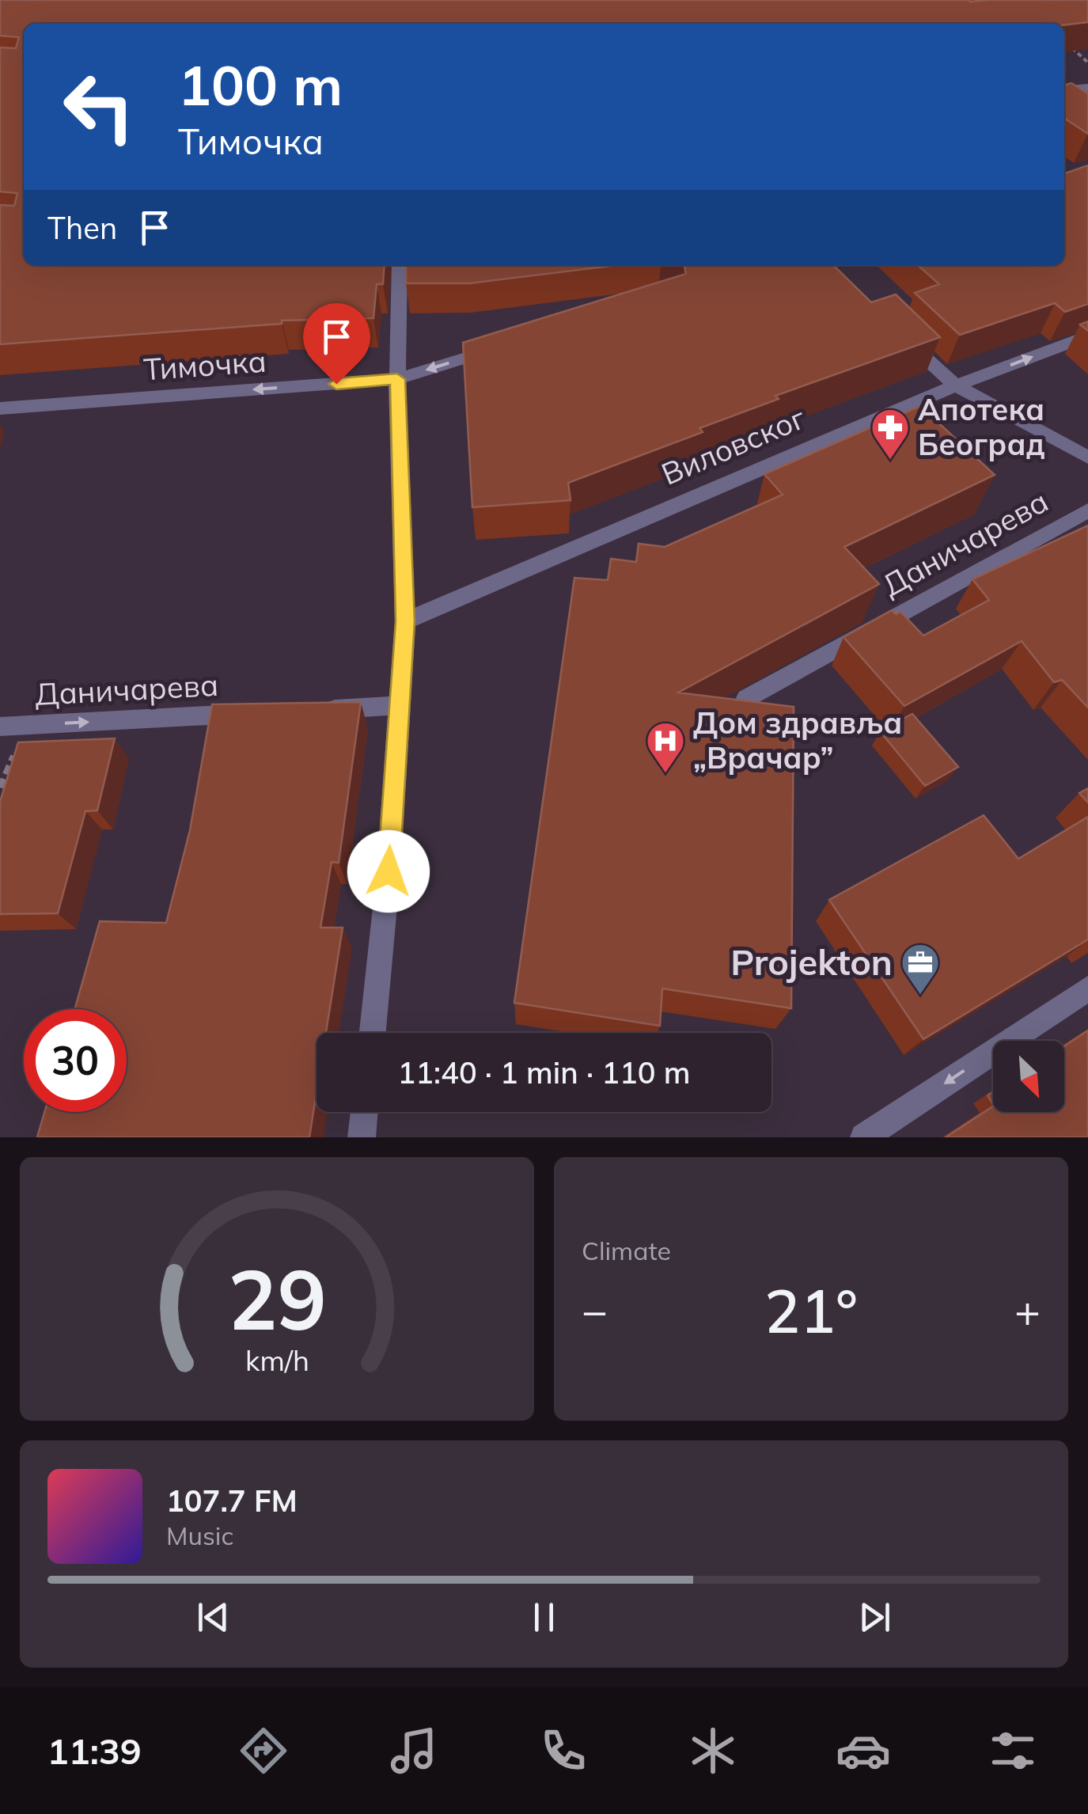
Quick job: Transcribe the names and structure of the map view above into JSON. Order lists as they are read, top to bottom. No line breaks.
{"streets":{"street":["Тимочка","Виловског","Даничарева"]},"one_way":["Тимочка","Даничарева"],"places":{"pharmacy":["Апотека Београд"],"hospital":["Дом здравља „Врачар”"],"office":["Projekton"]},"north":"bottom right","page":{"turn":["100 m","Тимочка"],"then":"Then","limit":"30","trip":"11:40 · 1 min · 110 m","tile":"Climate","heat":["−","21°","+"],"song":["107.7 FM","Music"],"tabs":"11:39","gauge":["29","km/h"]}}
